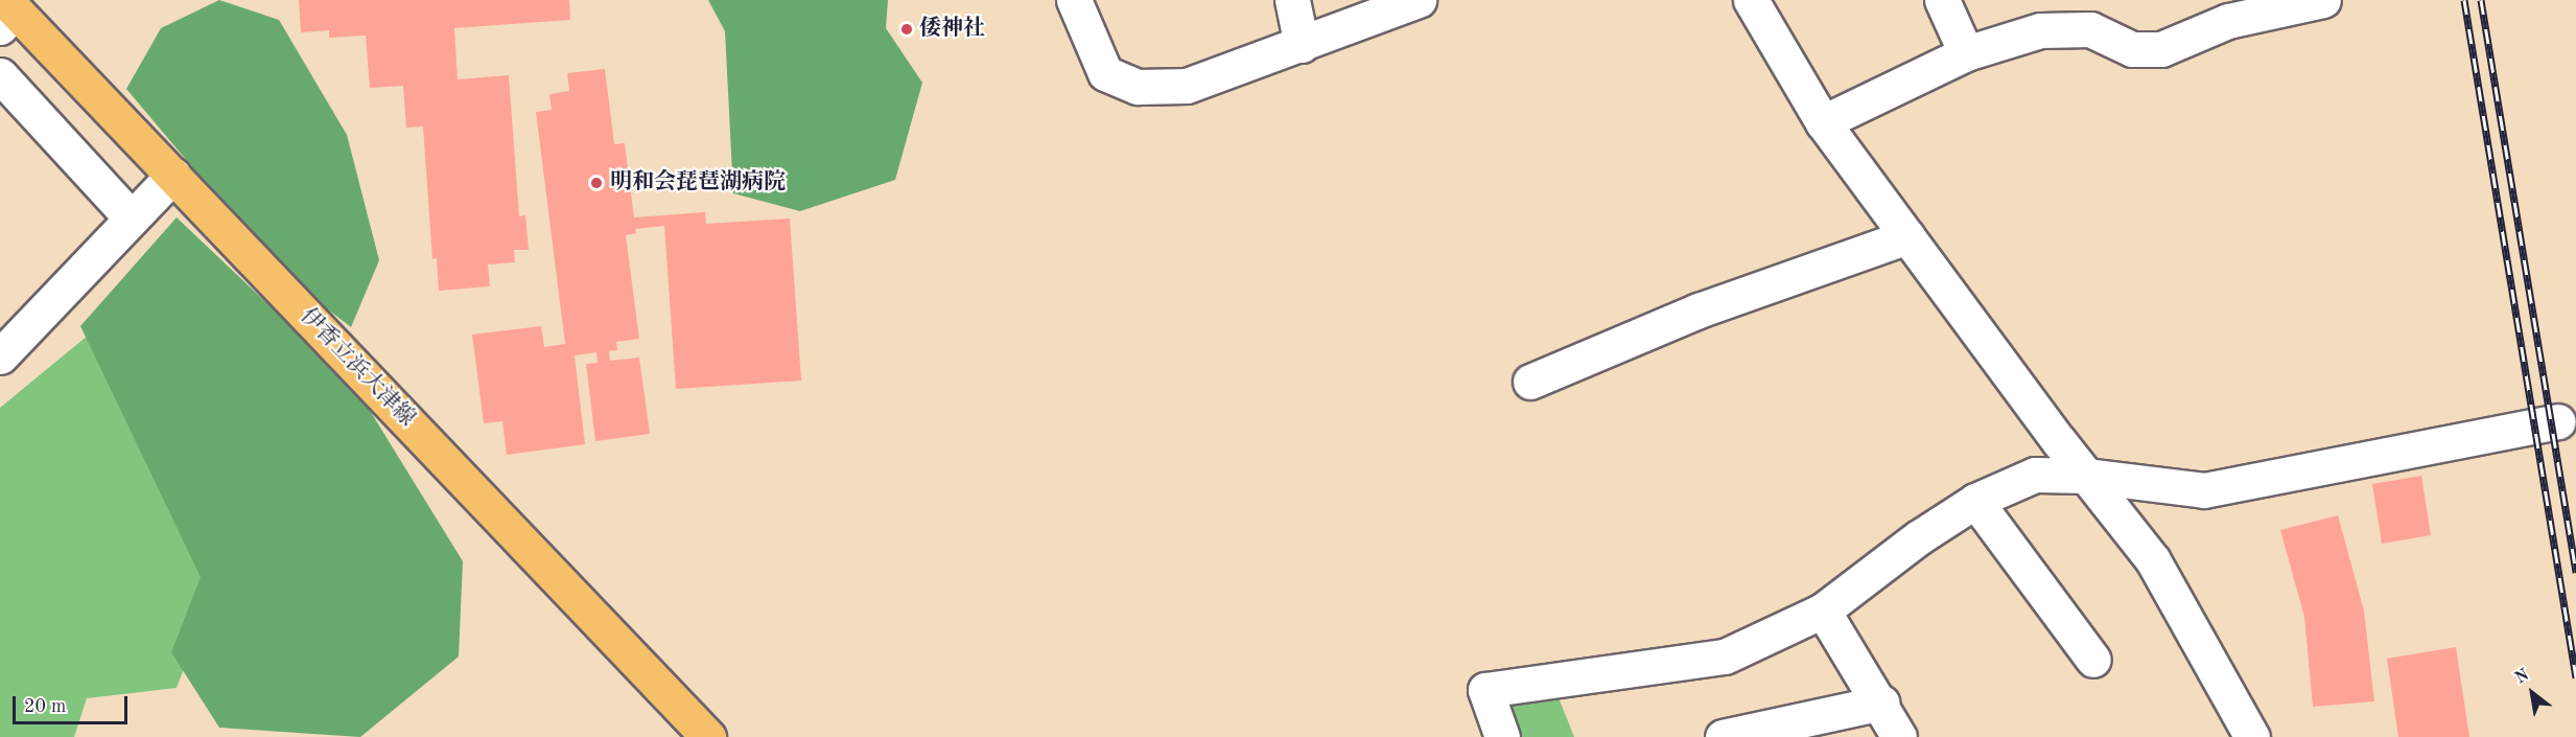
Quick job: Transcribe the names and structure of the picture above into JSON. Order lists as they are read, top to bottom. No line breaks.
{"streets":{"main road":["伊香立浜大津線"]},"places":["倭神社","明和会琵琶湖病院"],"scale_bar":"20 m","north":"top left"}
